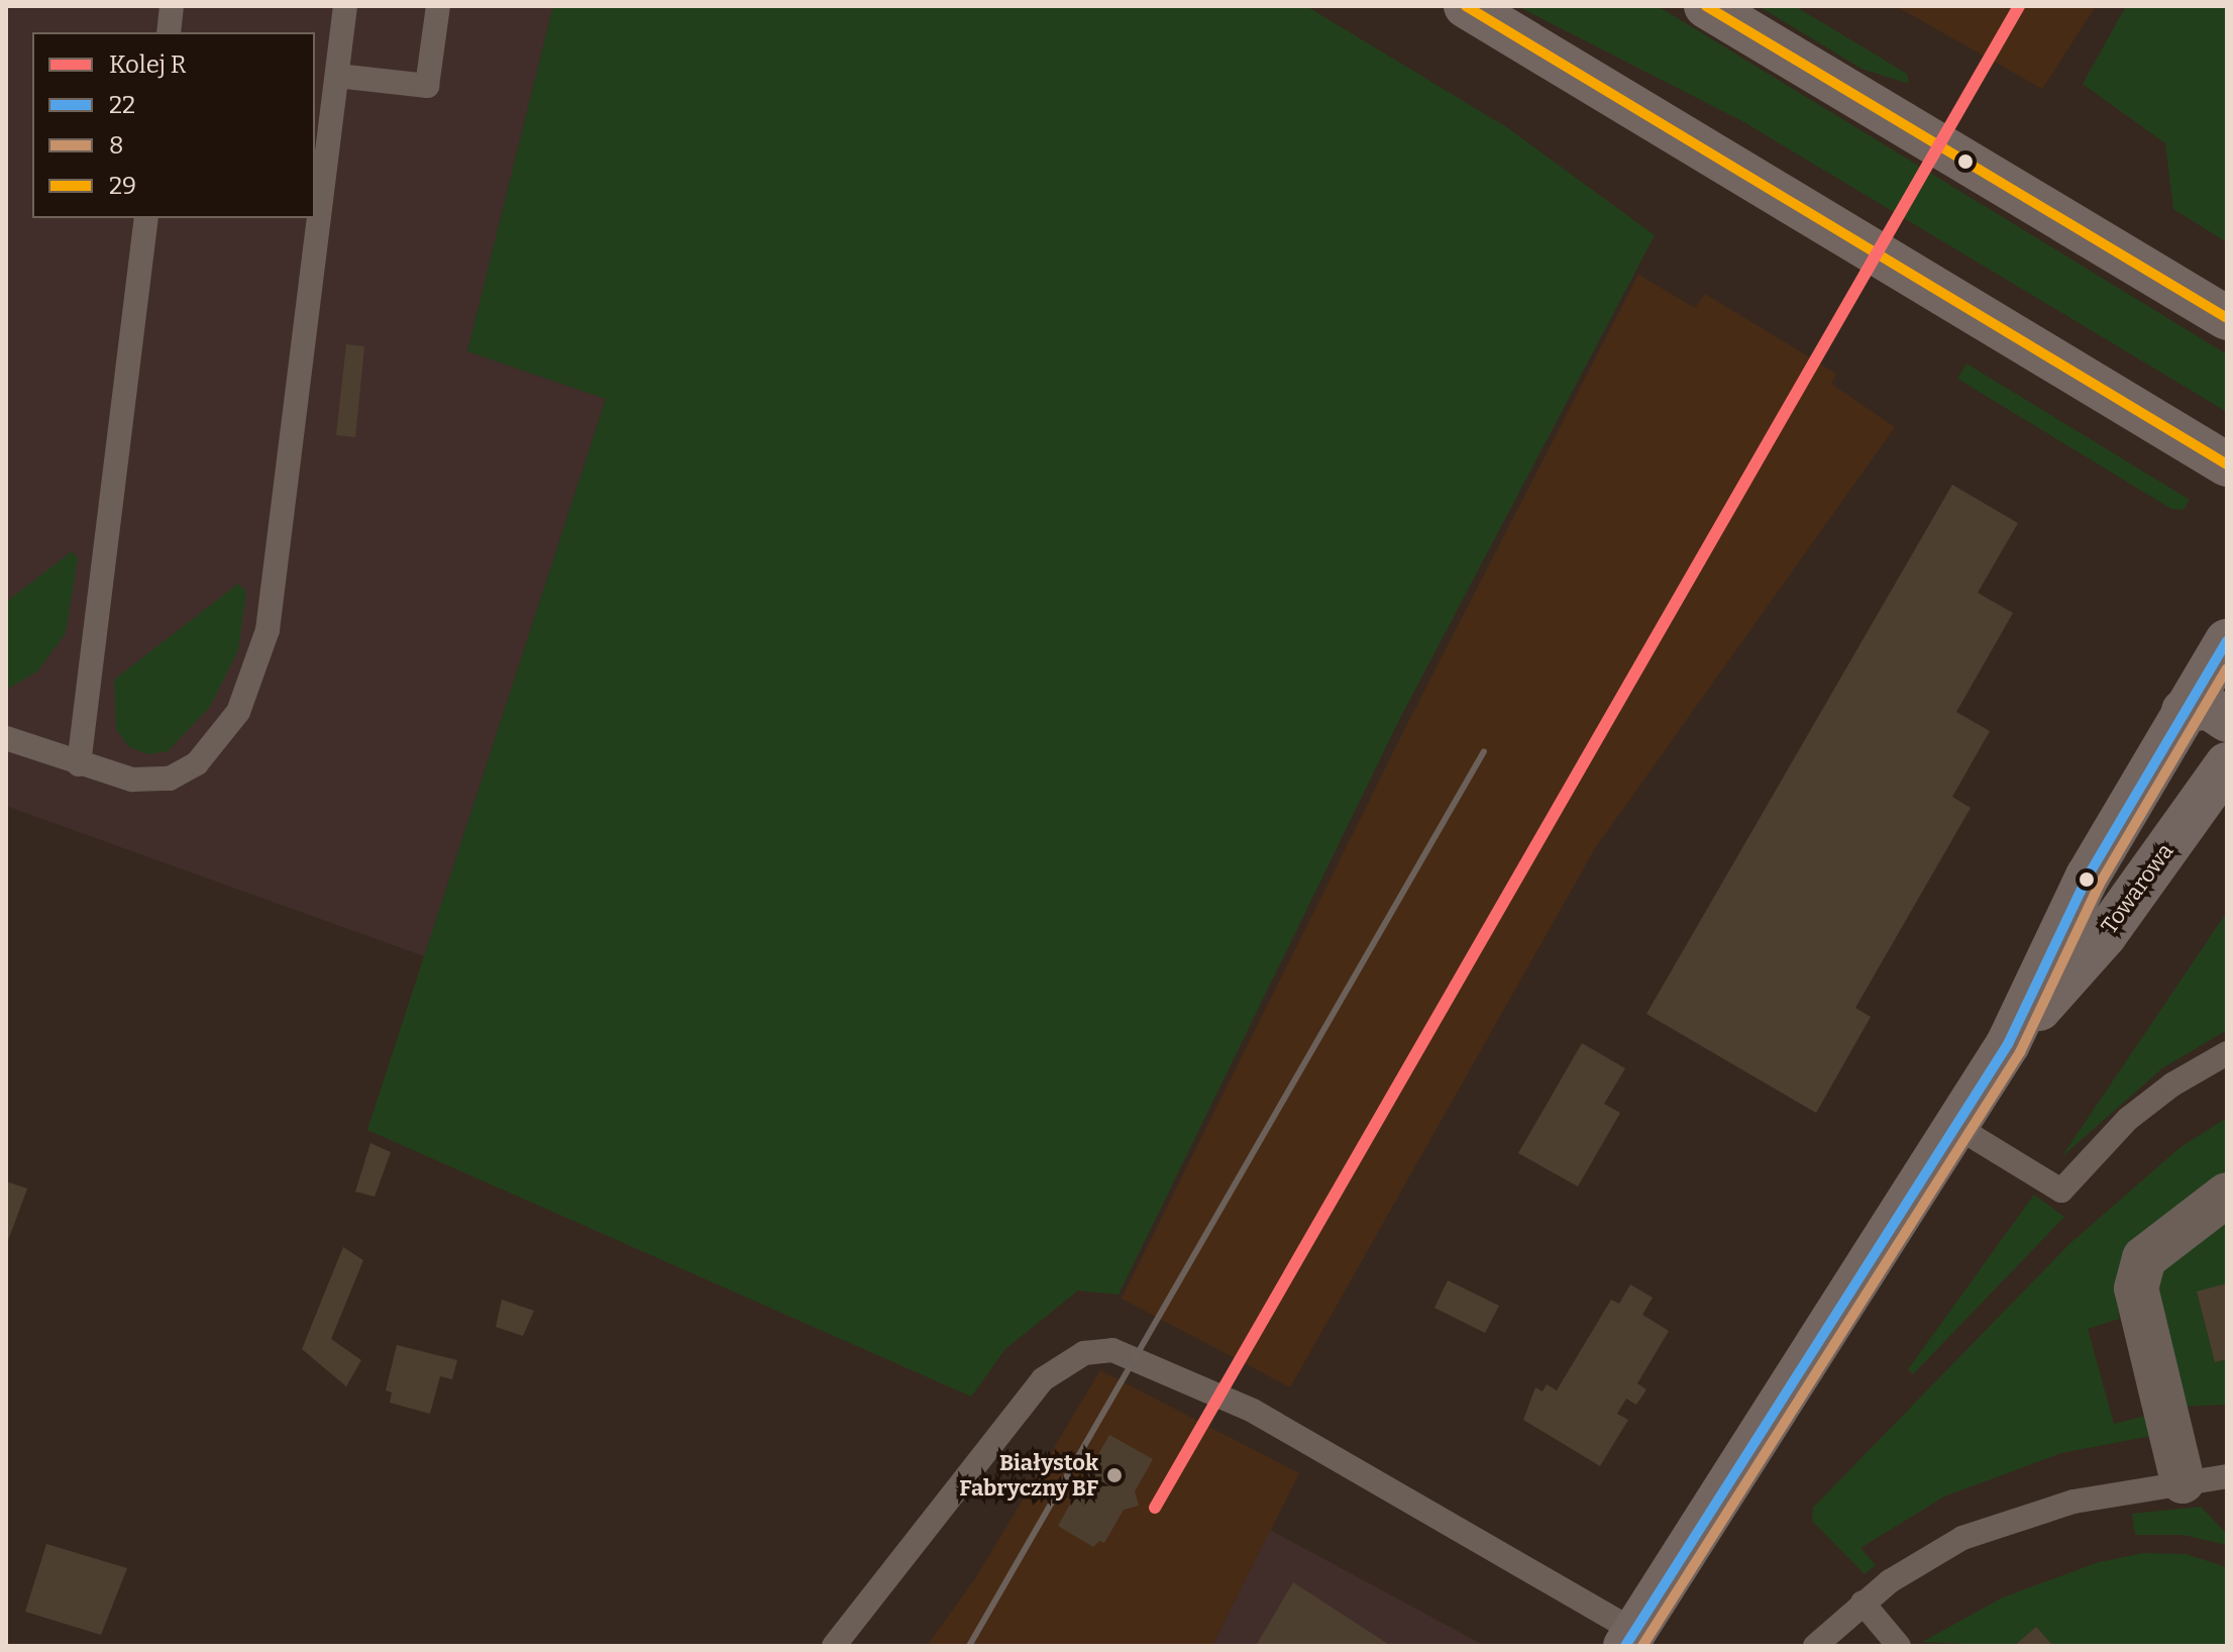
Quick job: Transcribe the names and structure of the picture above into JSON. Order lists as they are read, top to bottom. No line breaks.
{"streets":{"main road":["Towarowa"]},"places":["Białystok Fabryczny BF"],"lines":["rail line R","transit line 29","transit line 22","transit line 8"],"legend":["Kolej R","22","8","29"]}
